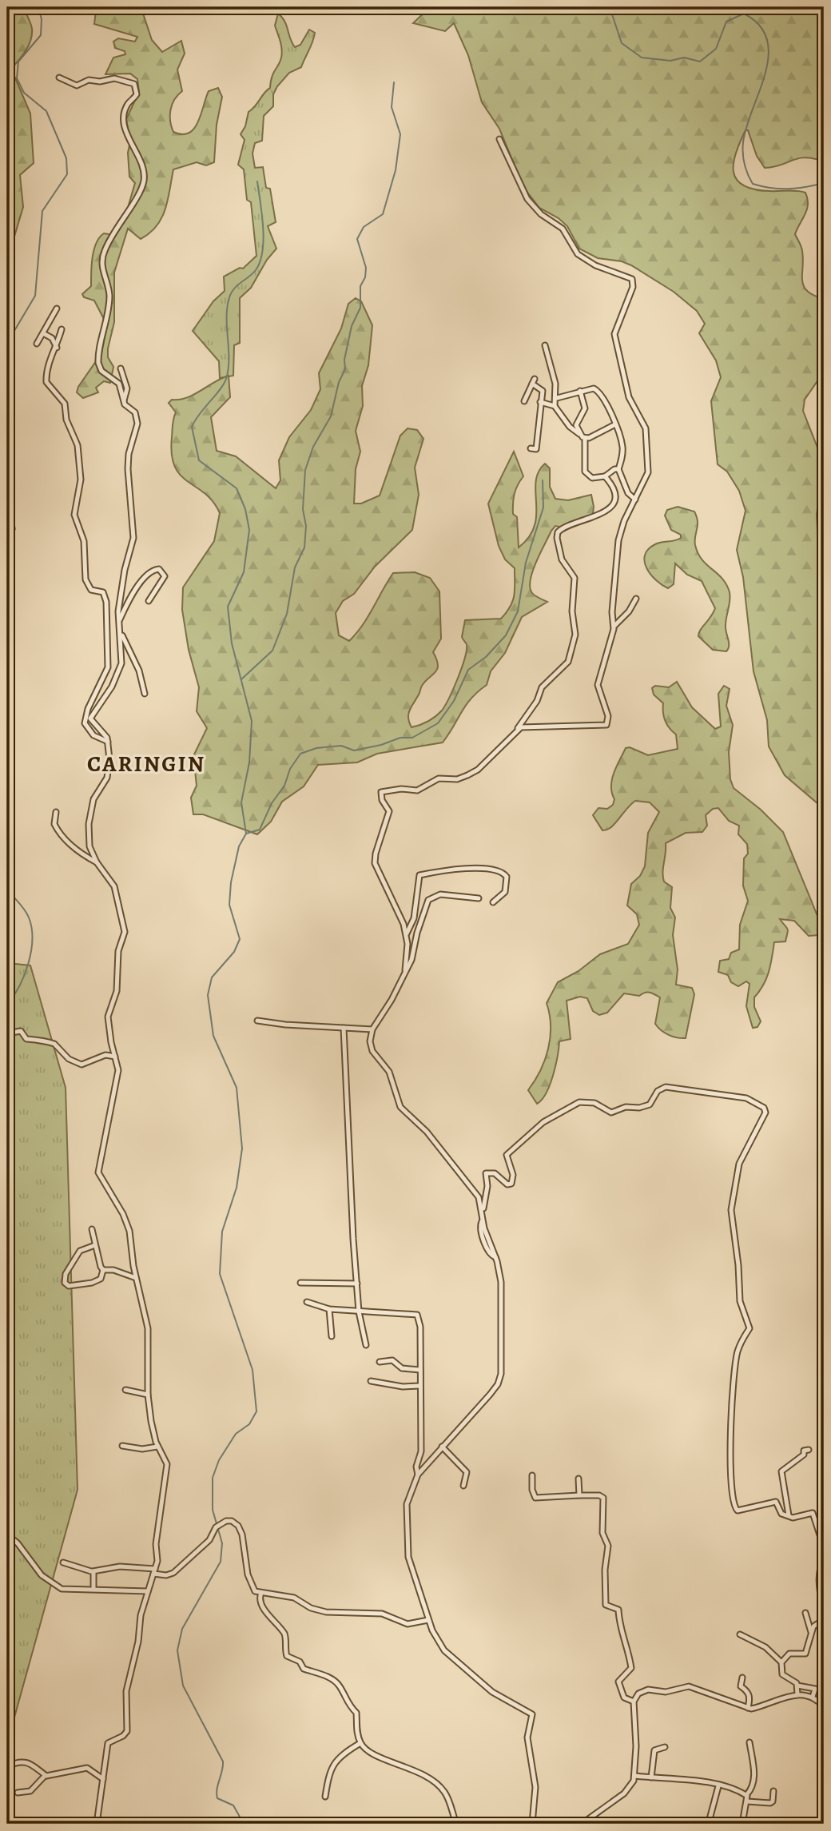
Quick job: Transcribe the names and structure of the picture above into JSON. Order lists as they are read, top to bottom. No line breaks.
{"districts":["CARINGIN"]}
